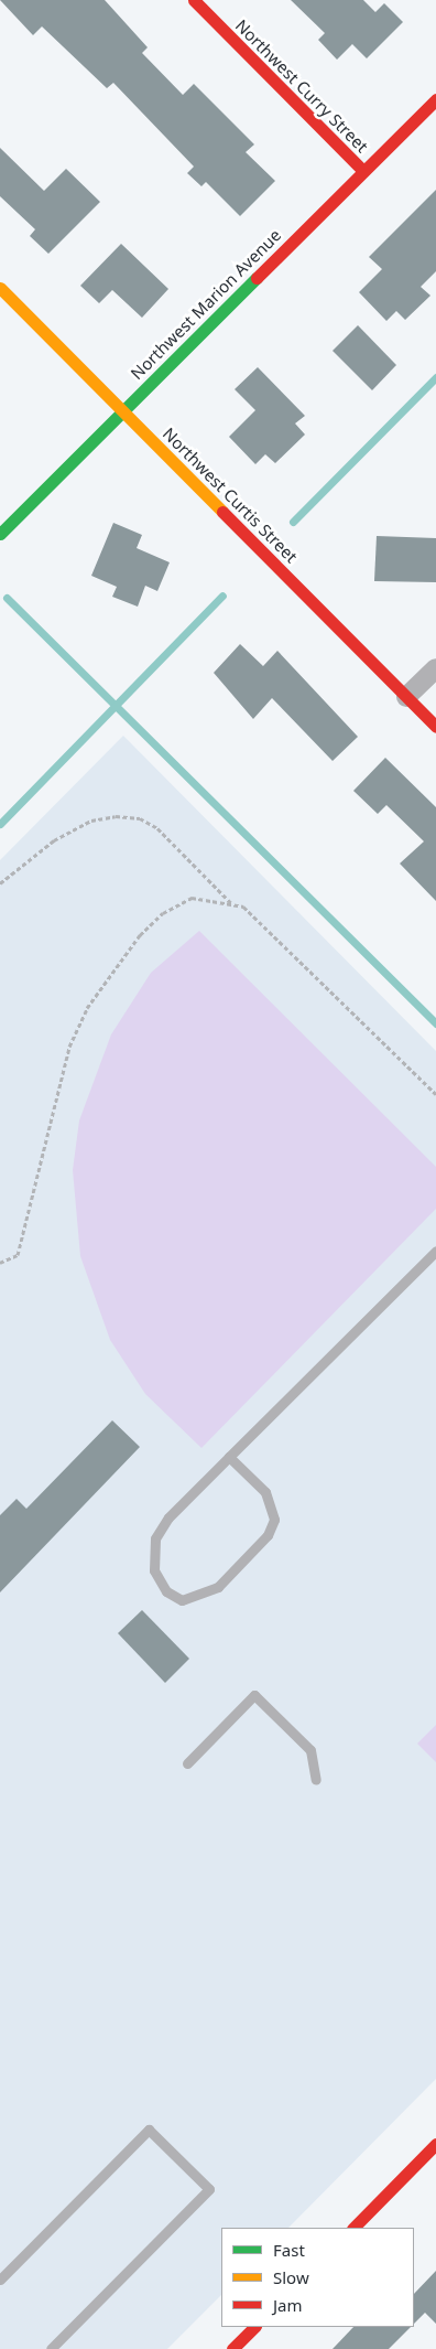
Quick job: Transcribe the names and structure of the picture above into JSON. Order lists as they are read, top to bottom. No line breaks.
{"streets":{"street":["Northwest Curry Street","Northwest Marion Avenue","Northwest Curtis Street"]},"crossings":[["Northwest Curry Street","Northwest Marion Avenue"],["Northwest Marion Avenue","Northwest Curtis Street"]],"legend":["Fast","Slow","Jam"]}
